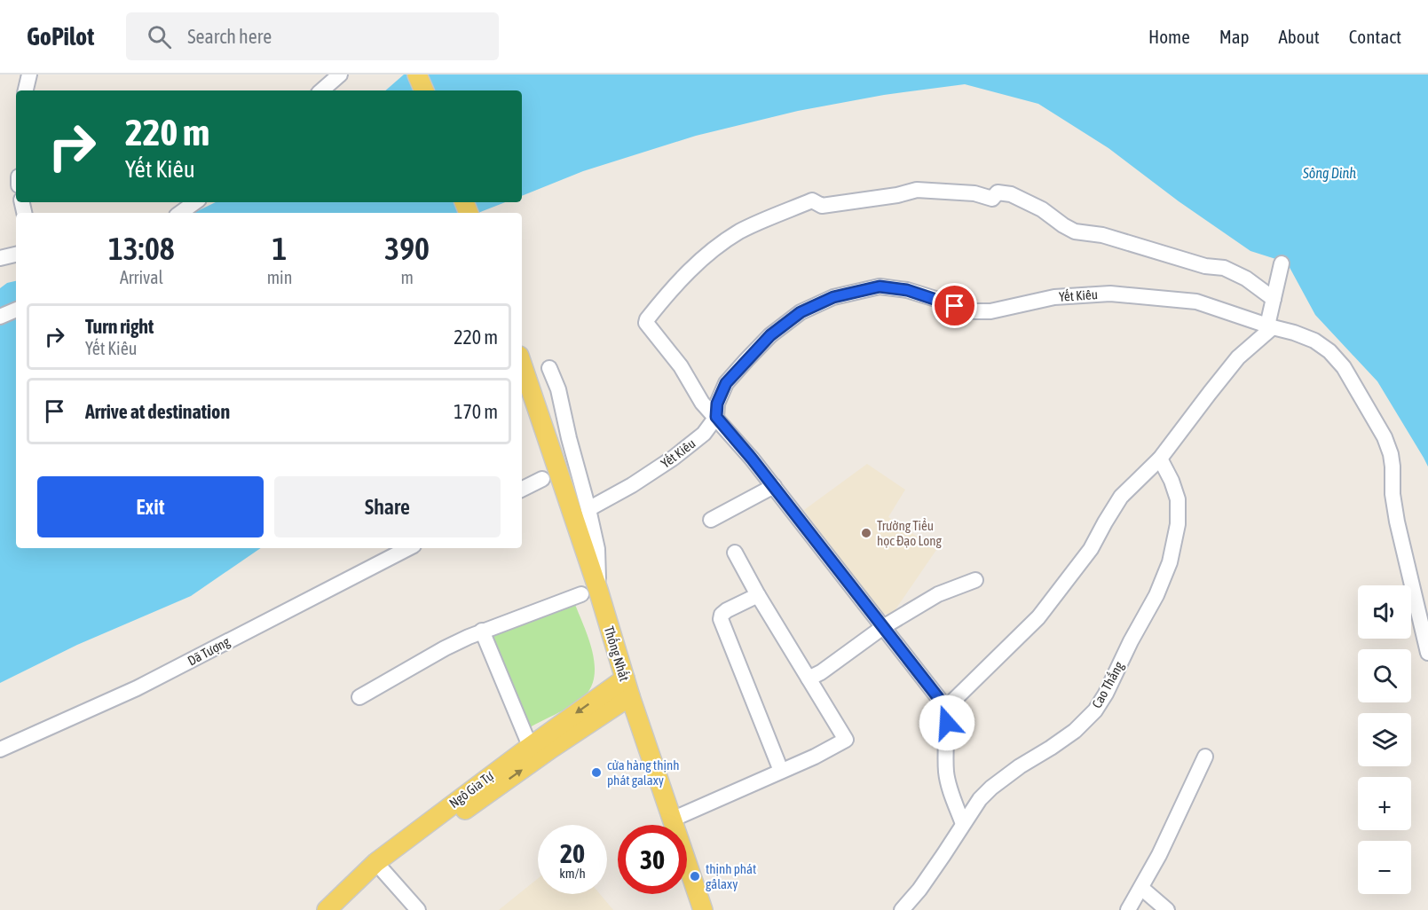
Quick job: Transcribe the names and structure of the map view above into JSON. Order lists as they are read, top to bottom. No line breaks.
{"streets":{"main road":["Thống Nhất","Ngô Gia Tự"],"street":["Yết Kiêu","Dã Tượng","Cao Thắng"]},"crossings":[["Thống Nhất","Ngô Gia Tự"]],"water":["Sông Dinh"],"places":["Trường Tiểu học Đạo Long","cửa hàng thịnh phát galaxy","thịnh phát gâlaxy"],"page":{"header":"GoPilot","search":"Search here","nav":["Home","Map","About","Contact"],"turn":["220 m","Yết Kiêu"],"eta":["13:08","Arrival","1","min","390","m"],"list":[{"name":"Turn right","note":"Yết Kiêu","value":"220 m"},{"name":"Arrive at destination","value":"170 m"}],"buttons":["Exit","Share"],"map_buttons":["+","−"],"speed":"20 km/h","limit":"30"}}
